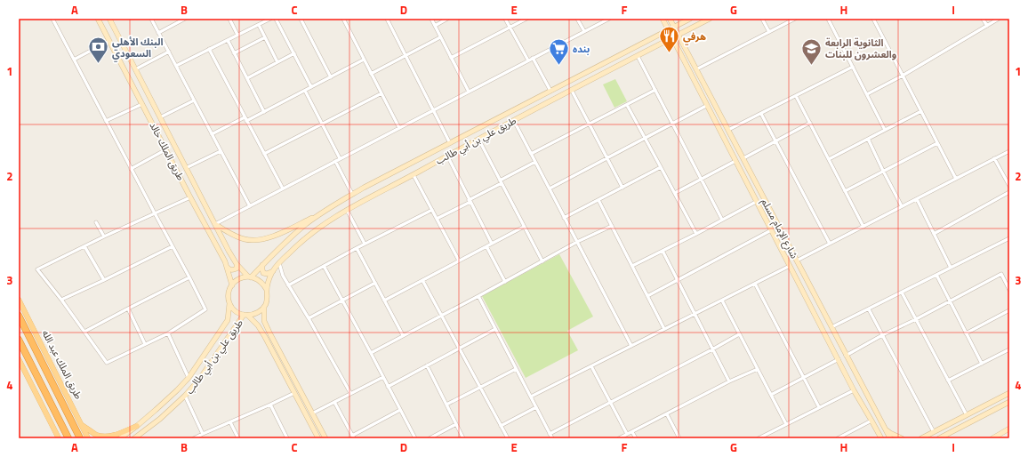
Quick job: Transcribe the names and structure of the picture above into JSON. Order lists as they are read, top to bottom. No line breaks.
{"streets":{"highway":["طريق الملك عبد الله"],"main road":["طريق علي بن أبي طالب","طريق الملك خالد","شارع الإمام مسلم"]},"crossings":[["طريق علي بن أبي طالب","طريق الملك خالد"],["طريق علي بن أبي طالب","شارع الإمام مسلم"]],"places":{"restaurant":["هرفي"],"bank":["البنك الأهلي السعودي"],"school or university":["الثانوية الرابعة والعشرون للبنات"],"supermarket":["بنده"]},"grid":{"columns":["A","B","C","D","E","F","G","H","I"],"rows":["1","2","3","4"]}}
